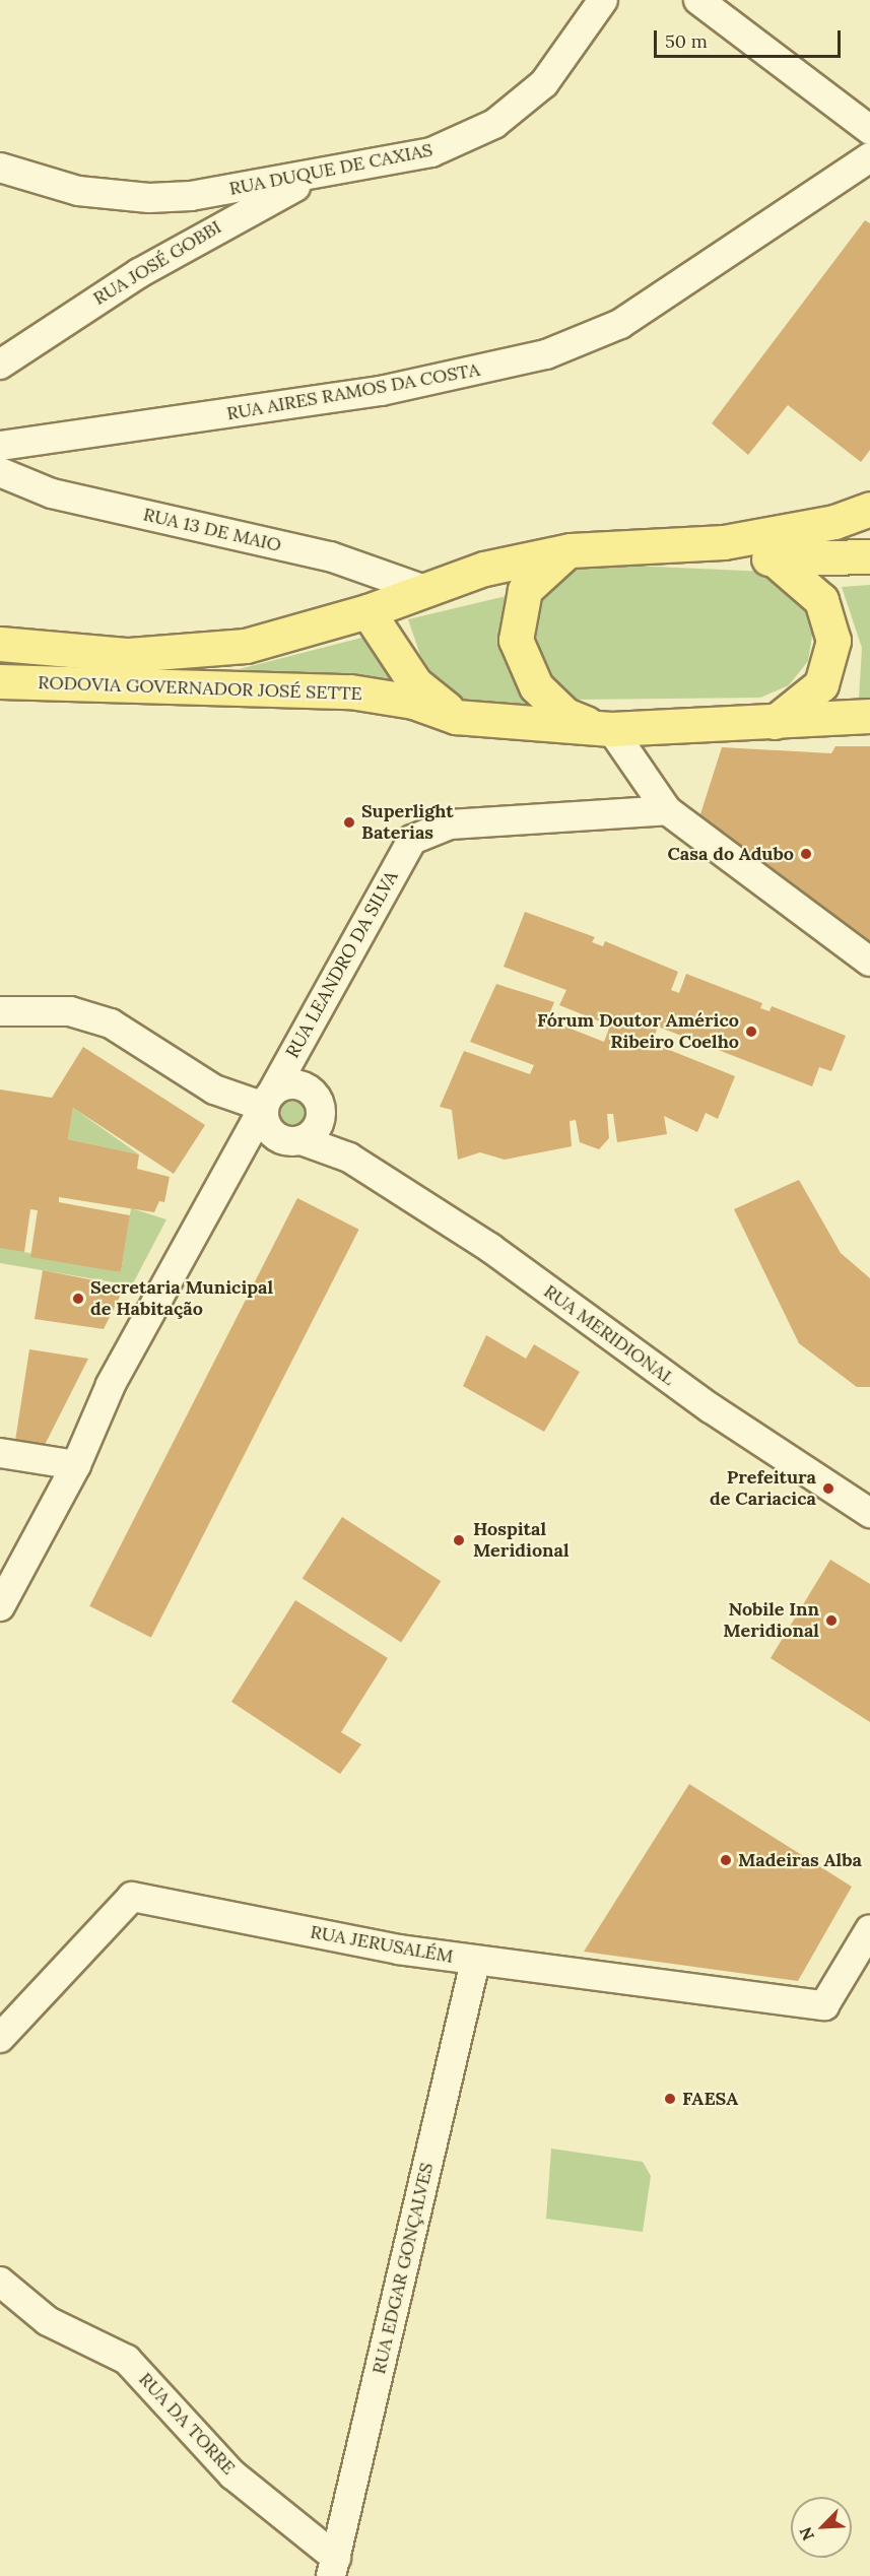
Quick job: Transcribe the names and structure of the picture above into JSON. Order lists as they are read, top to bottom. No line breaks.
{"streets":{"main road":["RODOVIA GOVERNADOR JOSÉ SETTE"],"street":["RUA DUQUE DE CAXIAS","RUA JOSÉ GOBBI","RUA AIRES RAMOS DA COSTA","RUA 13 DE MAIO","RUA LEANDRO DA SILVA","RUA MERIDIONAL","RUA JERUSALÉM","RUA EDGAR GONÇALVES","RUA DA TORRE"]},"crossings":[["RUA DUQUE DE CAXIAS","RUA JOSÉ GOBBI"],["RUA 13 DE MAIO","RODOVIA GOVERNADOR JOSÉ SETTE"],["RUA LEANDRO DA SILVA","RUA MERIDIONAL"],["RUA JERUSALÉM","RUA EDGAR GONÇALVES"],["RUA EDGAR GONÇALVES","RUA DA TORRE"]],"places":["Superlight Baterias","Casa do Adubo","Fórum Doutor Américo Ribeiro Coelho","Secretaria Municipal de Habitação","Prefeitura de Cariacica","Hospital Meridional","Nobile Inn Meridional","Madeiras Alba","FAESA"],"scale_bar":"50 m","north":"bottom left"}
